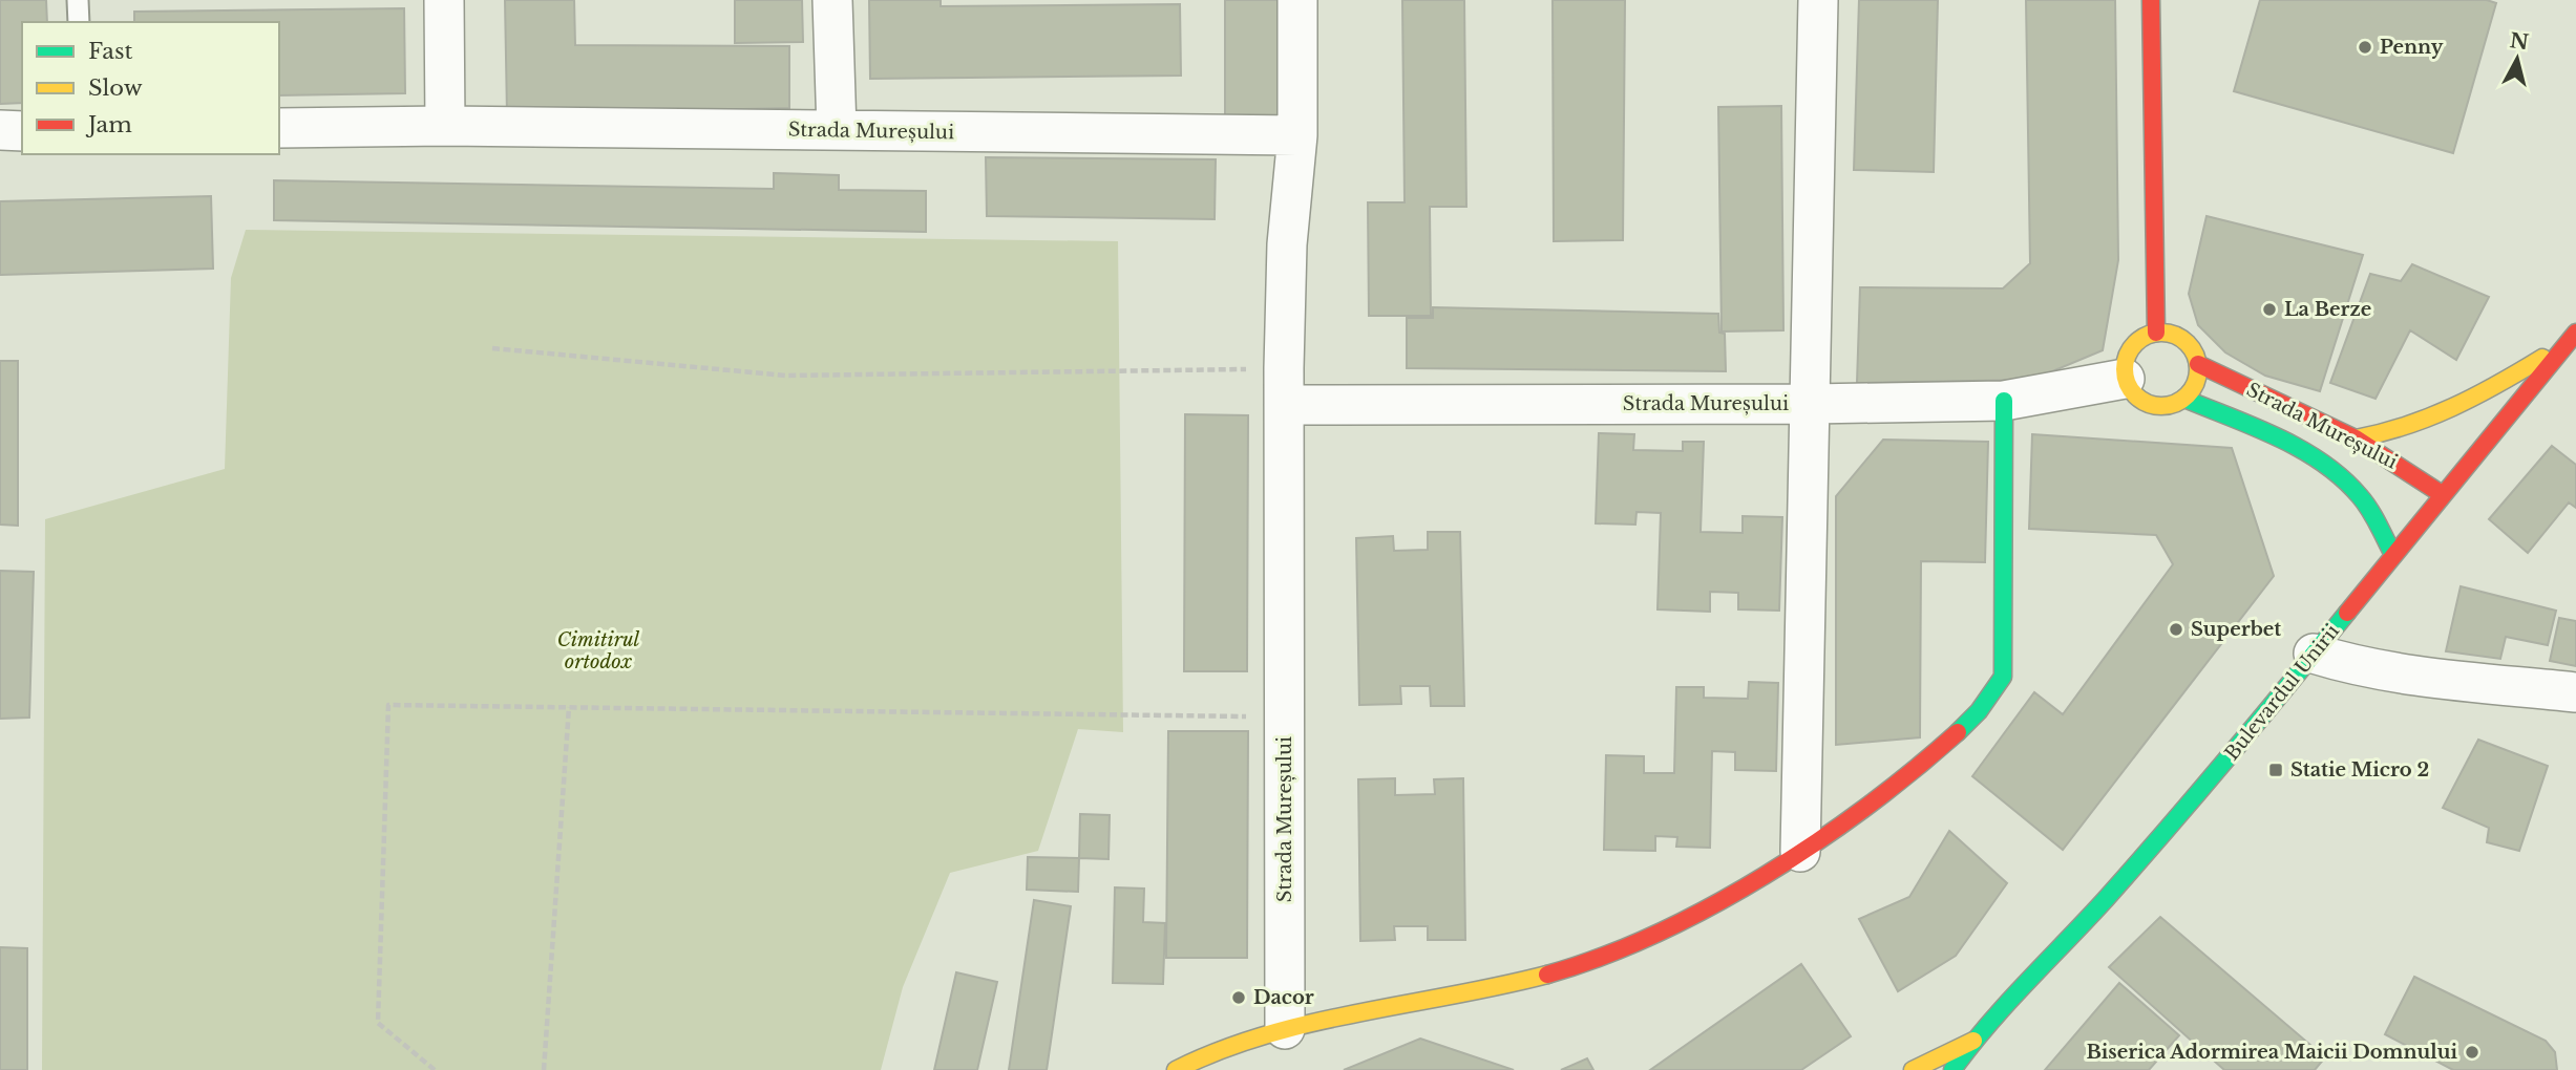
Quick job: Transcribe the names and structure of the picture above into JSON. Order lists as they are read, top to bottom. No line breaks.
{"streets":{"street":["Strada Mureșului","Bulevardul Unirii"]},"crossings":[["Strada Mureșului","Bulevardul Unirii"]],"parks":["Cimitirul ortodox"],"places":{"other":["Penny","La Berze","Superbet","Dacor","Biserica Adormirea Maicii Domnului"],"transit":["Statie Micro 2"]},"legend":["Fast","Slow","Jam"],"north":"top"}
